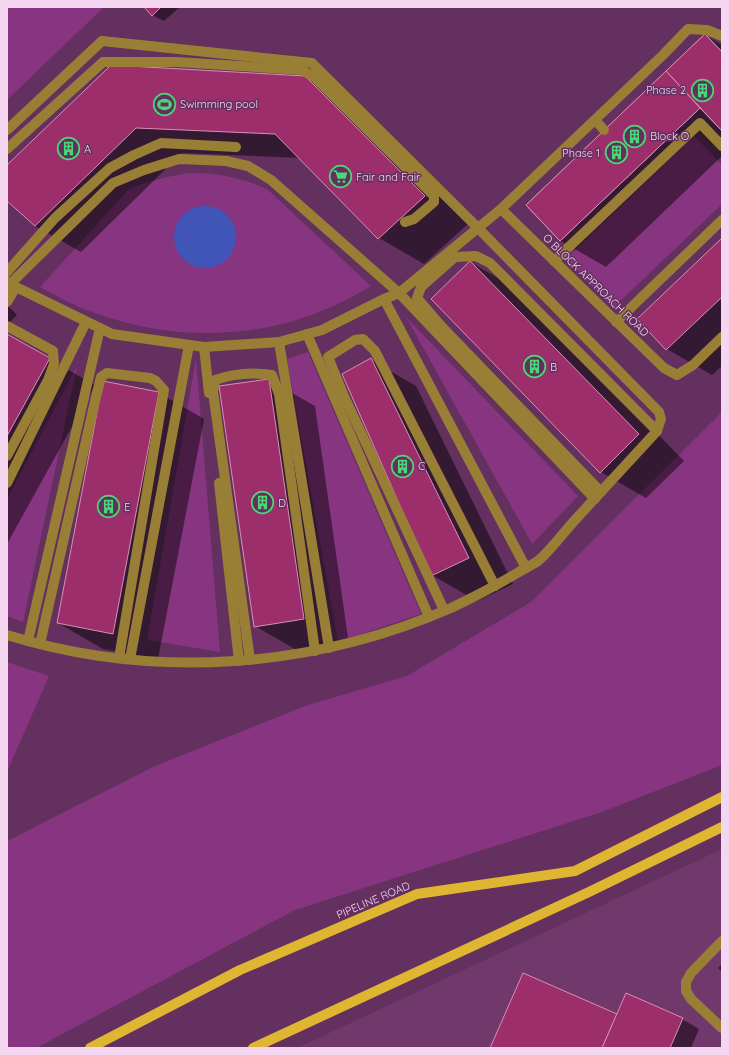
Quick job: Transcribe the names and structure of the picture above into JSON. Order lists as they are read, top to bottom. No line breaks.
{"streets":{"main road":["PIPELINE ROAD"],"street":["O BLOCK APPROACH ROAD"]},"places":{"building":["Phase 2","Block O","A","Phase 1","B","C","D","E"],"sports":["Swimming pool"],"supermarket":["Fair and Fair"]}}
